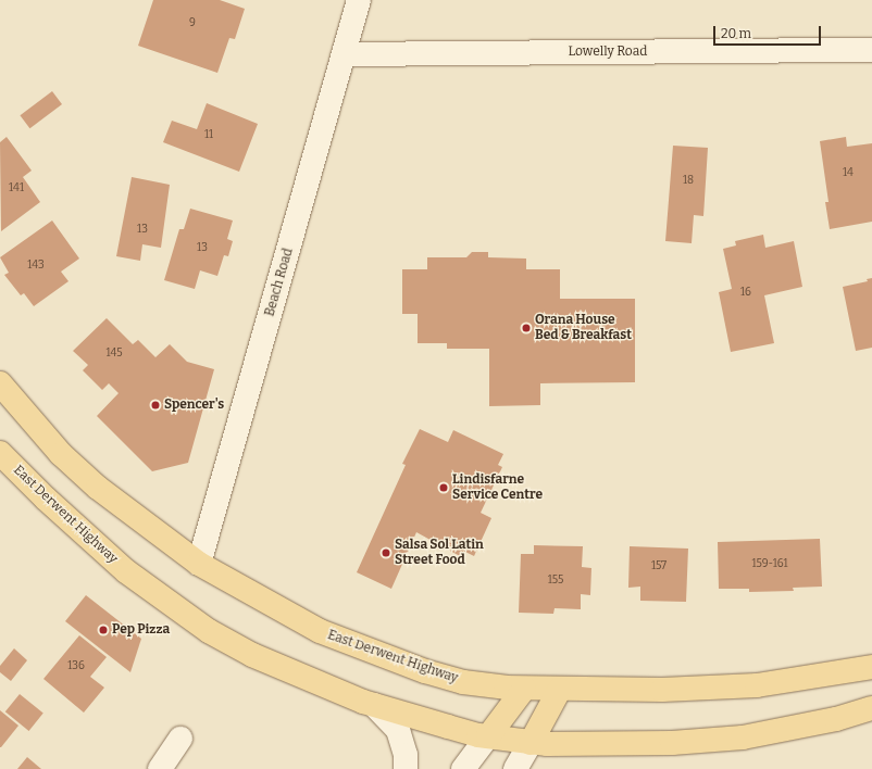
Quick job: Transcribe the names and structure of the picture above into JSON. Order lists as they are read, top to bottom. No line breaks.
{"streets":{"main road":["East Derwent Highway"],"street":["Lowelly Road","Beach Road"]},"crossings":[["Lowelly Road","Beach Road"],["Beach Road","East Derwent Highway"]],"places":["Orana House Bed & Breakfast","Spencer's","Lindisfarne Service Centre","Salsa Sol Latin Street Food","Pep Pizza"],"house_numbers":["9","11","14","18","141","13","13","143","16","145","159-161","157","155","136"],"scale_bar":"20 m"}
